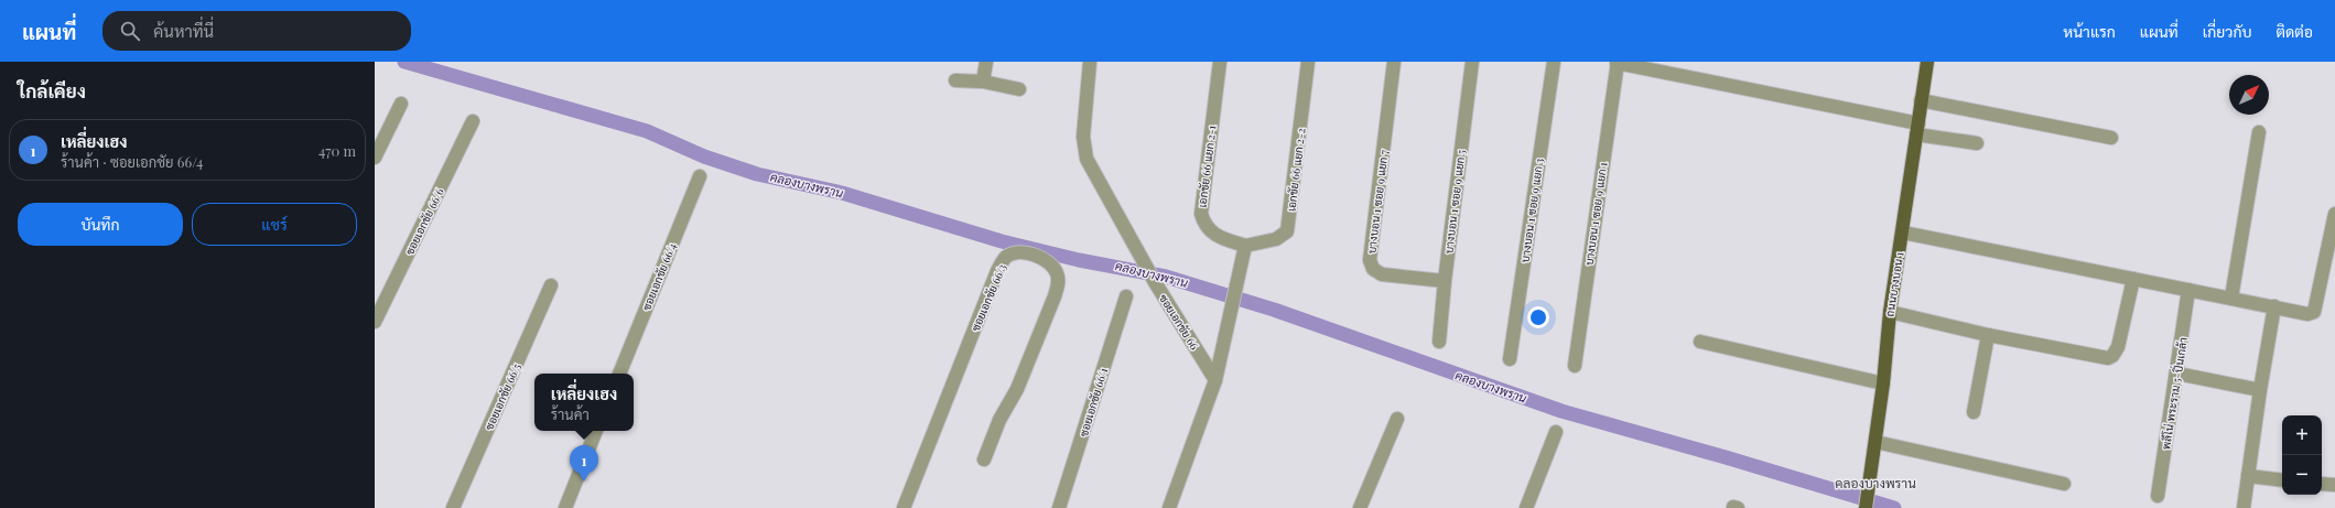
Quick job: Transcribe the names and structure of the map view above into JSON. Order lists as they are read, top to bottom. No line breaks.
{"streets":{"main road":["ถนนบางบอน 1"],"street":["เอกชัย 66 แยก 2-1","เอกชัย 66 แยก 2-2","บางบอน 1 ซอย 9 แยก 7","บางบอน 1 ซอย 9 แยก 5","บางบอน 1 ซอย 9 แยก 3","บางบอน 1 ซอย 9 แยก 1","ซอยเอกชัย 66/6","ซอยเอกชัย 66/4","ซอยเอกชัย 66/3","ซอยเอกชัย 66","พลีโน่ พระราม 5-ปิ่นเกล้า","ซอยเอกชัย 66/5","ซอยเอกชัย 66/1"]},"crossings":[["เอกชัย 66 แยก 2-1","เอกชัย 66 แยก 2-2"],["บางบอน 1 ซอย 9 แยก 7","บางบอน 1 ซอย 9 แยก 5"]],"districts":["คลองบางพราน"],"water":["คลองบางพราน"],"north":"top right","page":{"header":"แผนที่","search":"ค้นหาที่นี่","nav":["หน้าแรก","แผนที่","เกี่ยวกับ","ติดต่อ"],"heading":"ใกล้เคียง","list":[{"mark":"1","name":"เหลี่ยงเฮง","note":"ร้านค้า · ซอยเอกชัย 66/4","value":"470 m"}],"buttons":["บันทึก","แชร์"],"popup":["เหลี่ยงเฮง","ร้านค้า"],"map_buttons":["+","−"],"pins":"1"}}
